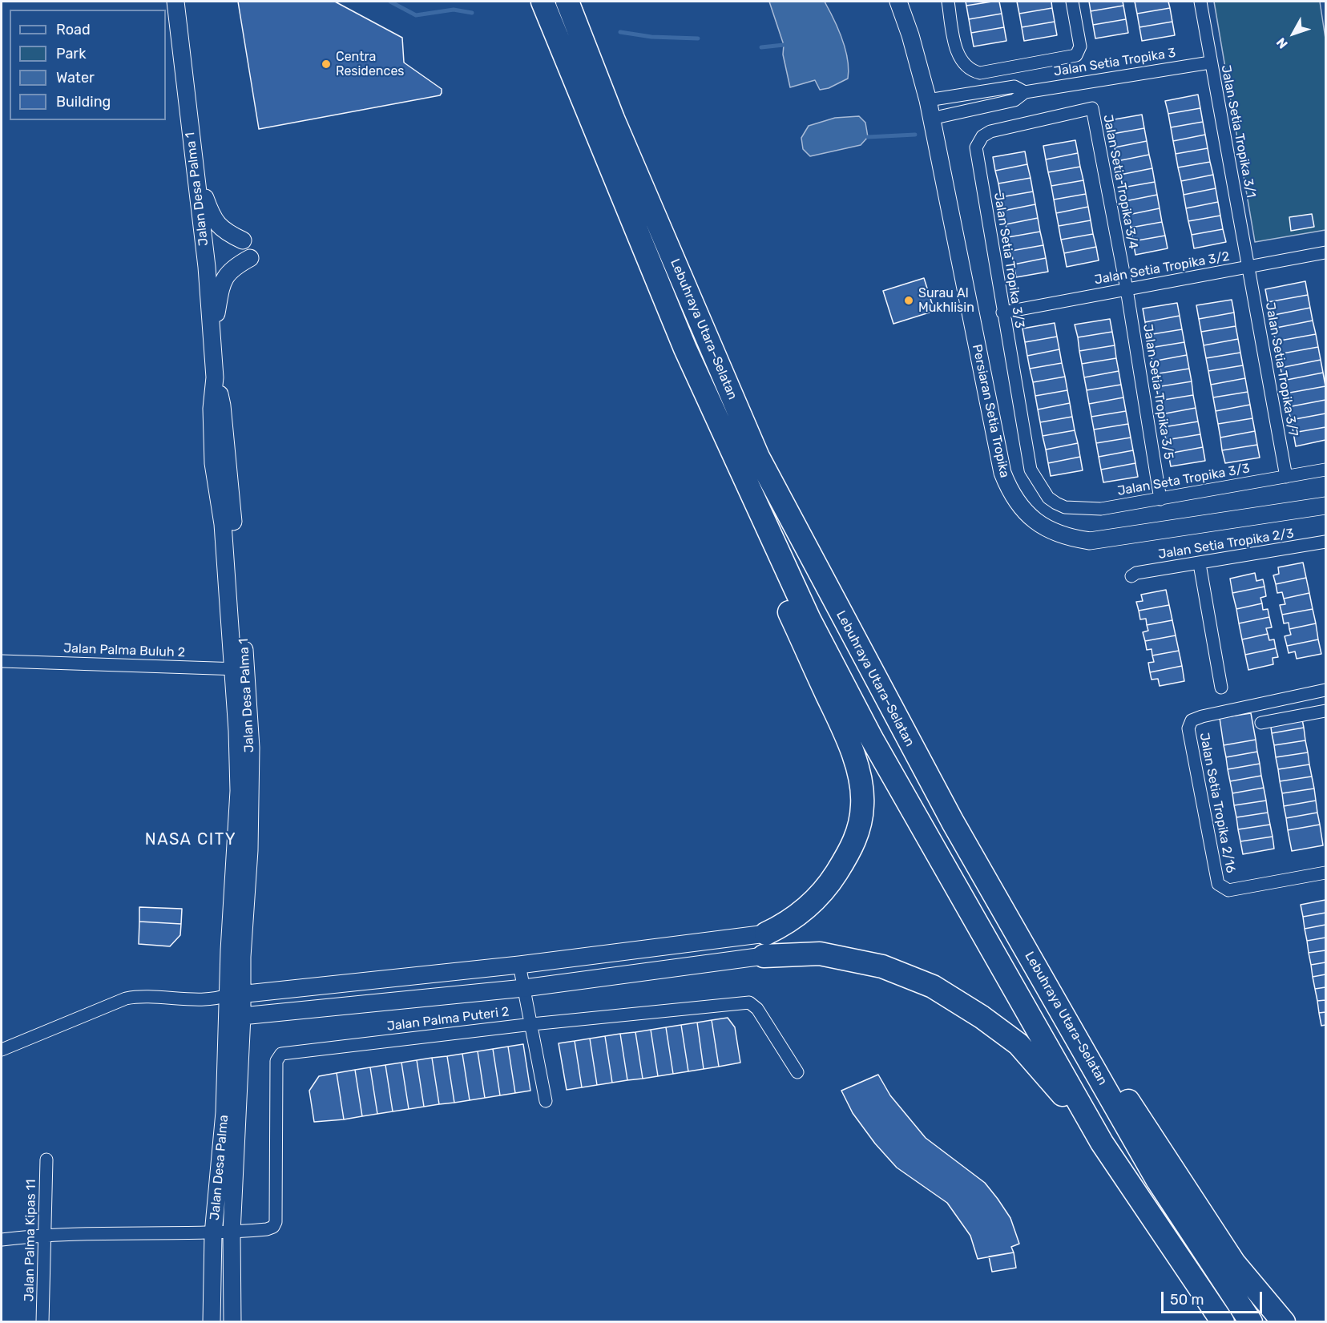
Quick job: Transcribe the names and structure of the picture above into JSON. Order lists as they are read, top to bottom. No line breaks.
{"streets":{"highway":["Lebuhraya Utara–Selatan"],"street":["Jalan Setia Tropika 3","Jalan Setia Tropika 3/1","Jalan Setia Tropika 3/4","Jalan Desa Palma 1","Jalan Setia Tropika 3/3","Jalan Setia Tropika 3/2","Jalan Setia Tropika 3/7","Jalan Setia Tropika 3/5","Persiaran Setia Tropika","Jalan Seta Tropika 3/3","Jalan Setia Tropika 2/3","Jalan Palma Buluh 2","Jalan Setia Tropika 2/16","Jalan Palma Puteri 2","Jalan Desa Palma","Jalan Palma Kipas 11"]},"crossings":[["Jalan Setia Tropika 3","Jalan Setia Tropika 3/1"],["Jalan Setia Tropika 3","Persiaran Setia Tropika"],["Jalan Setia Tropika 3/1","Jalan Setia Tropika 3/2"],["Jalan Setia Tropika 3/1","Jalan Setia Tropika 3/7"],["Jalan Setia Tropika 3/4","Jalan Setia Tropika 3/3"],["Jalan Setia Tropika 3/4","Jalan Setia Tropika 3/2"],["Jalan Setia Tropika 3/4","Jalan Setia Tropika 3/5"],["Jalan Desa Palma 1","Jalan Palma Buluh 2"],["Jalan Desa Palma 1","Jalan Desa Palma"],["Jalan Setia Tropika 3/3","Jalan Setia Tropika 3/2"],["Jalan Setia Tropika 3/3","Jalan Seta Tropika 3/3"],["Jalan Setia Tropika 3/2","Jalan Setia Tropika 3/7"],["Jalan Setia Tropika 3/2","Jalan Setia Tropika 3/5"],["Jalan Setia Tropika 3/7","Jalan Seta Tropika 3/3"],["Jalan Setia Tropika 3/5","Jalan Seta Tropika 3/3"],["Jalan Palma Puteri 2","Jalan Desa Palma"]],"districts":["NASA CITY"],"places":["Centra Residences","Surau Al Mukhlisin"],"legend":["Road","Park","Water","Building"],"scale_bar":"50 m","north":"bottom left"}
